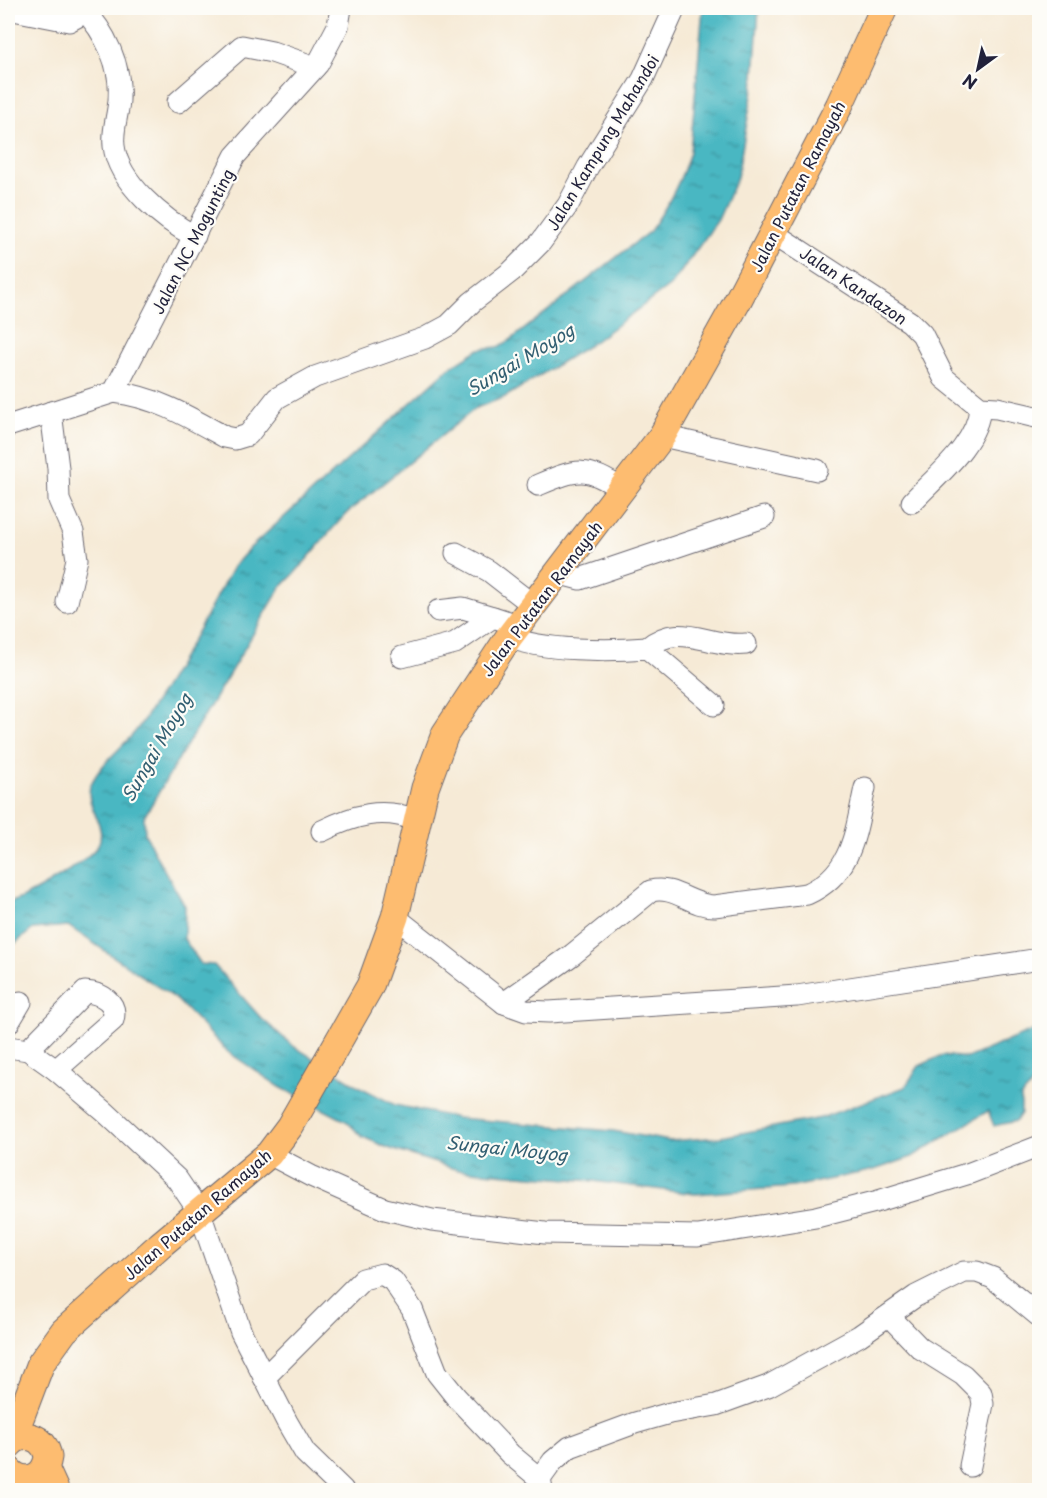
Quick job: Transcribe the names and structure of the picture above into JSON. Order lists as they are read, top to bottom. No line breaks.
{"streets":{"main road":["Jalan Putatan Ramayah"],"street":["Jalan Kampung Mahandoi","Jalan NC Mogunting","Jalan Kandazon"]},"crossings":[["Jalan Kampung Mahandoi","Jalan NC Mogunting"],["Jalan Putatan Ramayah","Jalan Kandazon"]],"water":["Sungai Moyog"],"north":"bottom left"}
